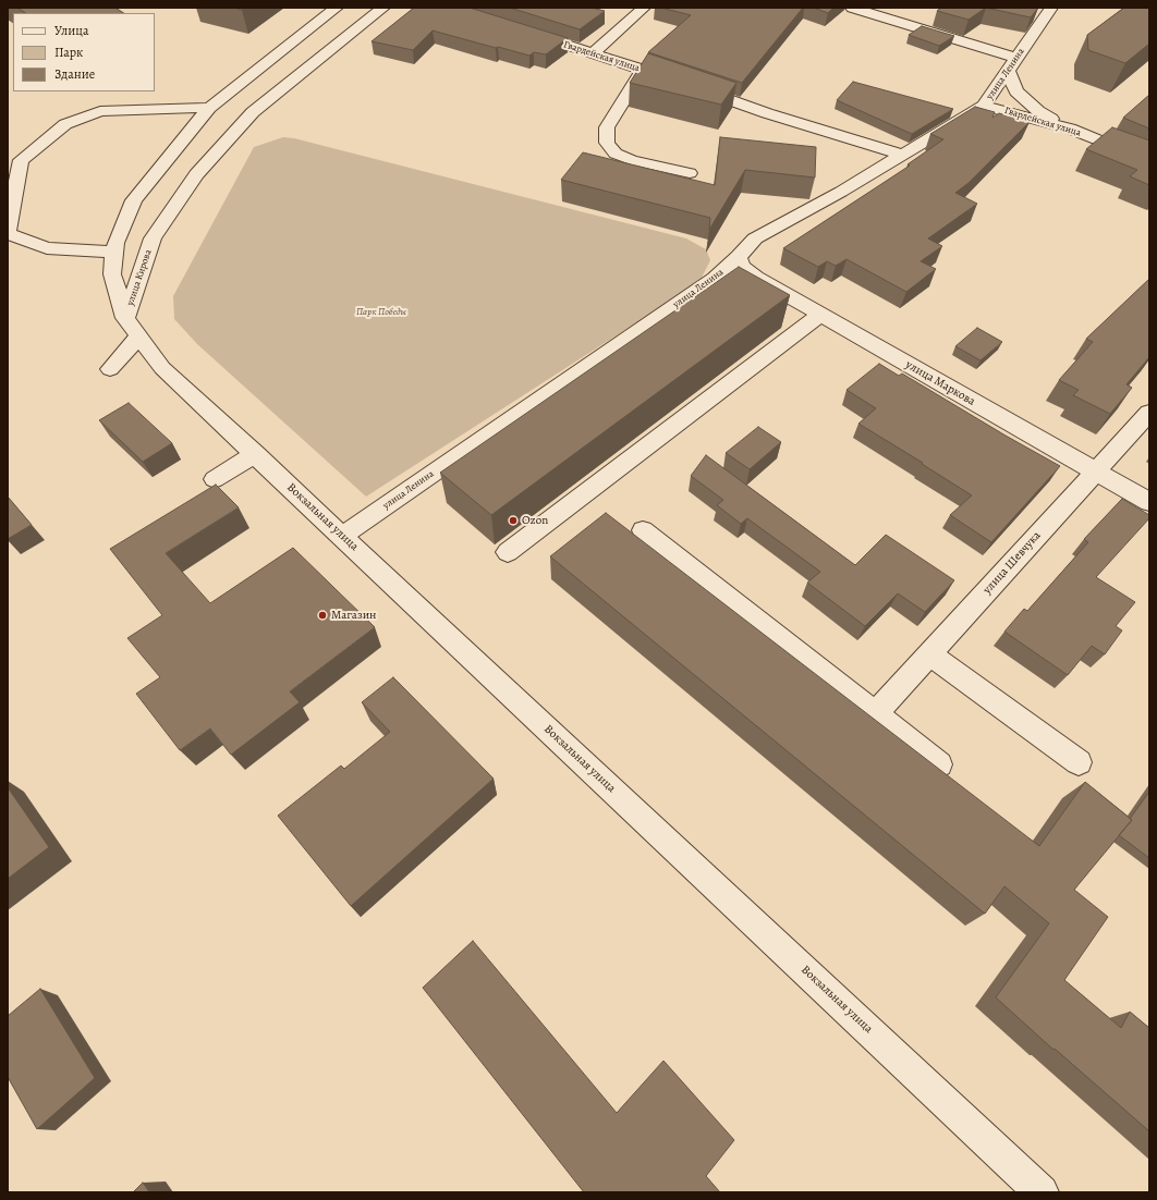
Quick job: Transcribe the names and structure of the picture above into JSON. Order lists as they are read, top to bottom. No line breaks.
{"streets":{"street":["Гвардейская улица","улица Ленина","улица Кирова","улица Маркова","Вокзальная улица","улица Шевчука"]},"crossings":[["Гвардейская улица","улица Ленина"],["улица Ленина","улица Маркова"],["улица Ленина","Вокзальная улица"],["улица Кирова","Вокзальная улица"],["улица Маркова","улица Шевчука"]],"parks":["Парк Победы"],"places":["Ozon","Магазин"],"legend":["Улица","Парк","Здание"]}
